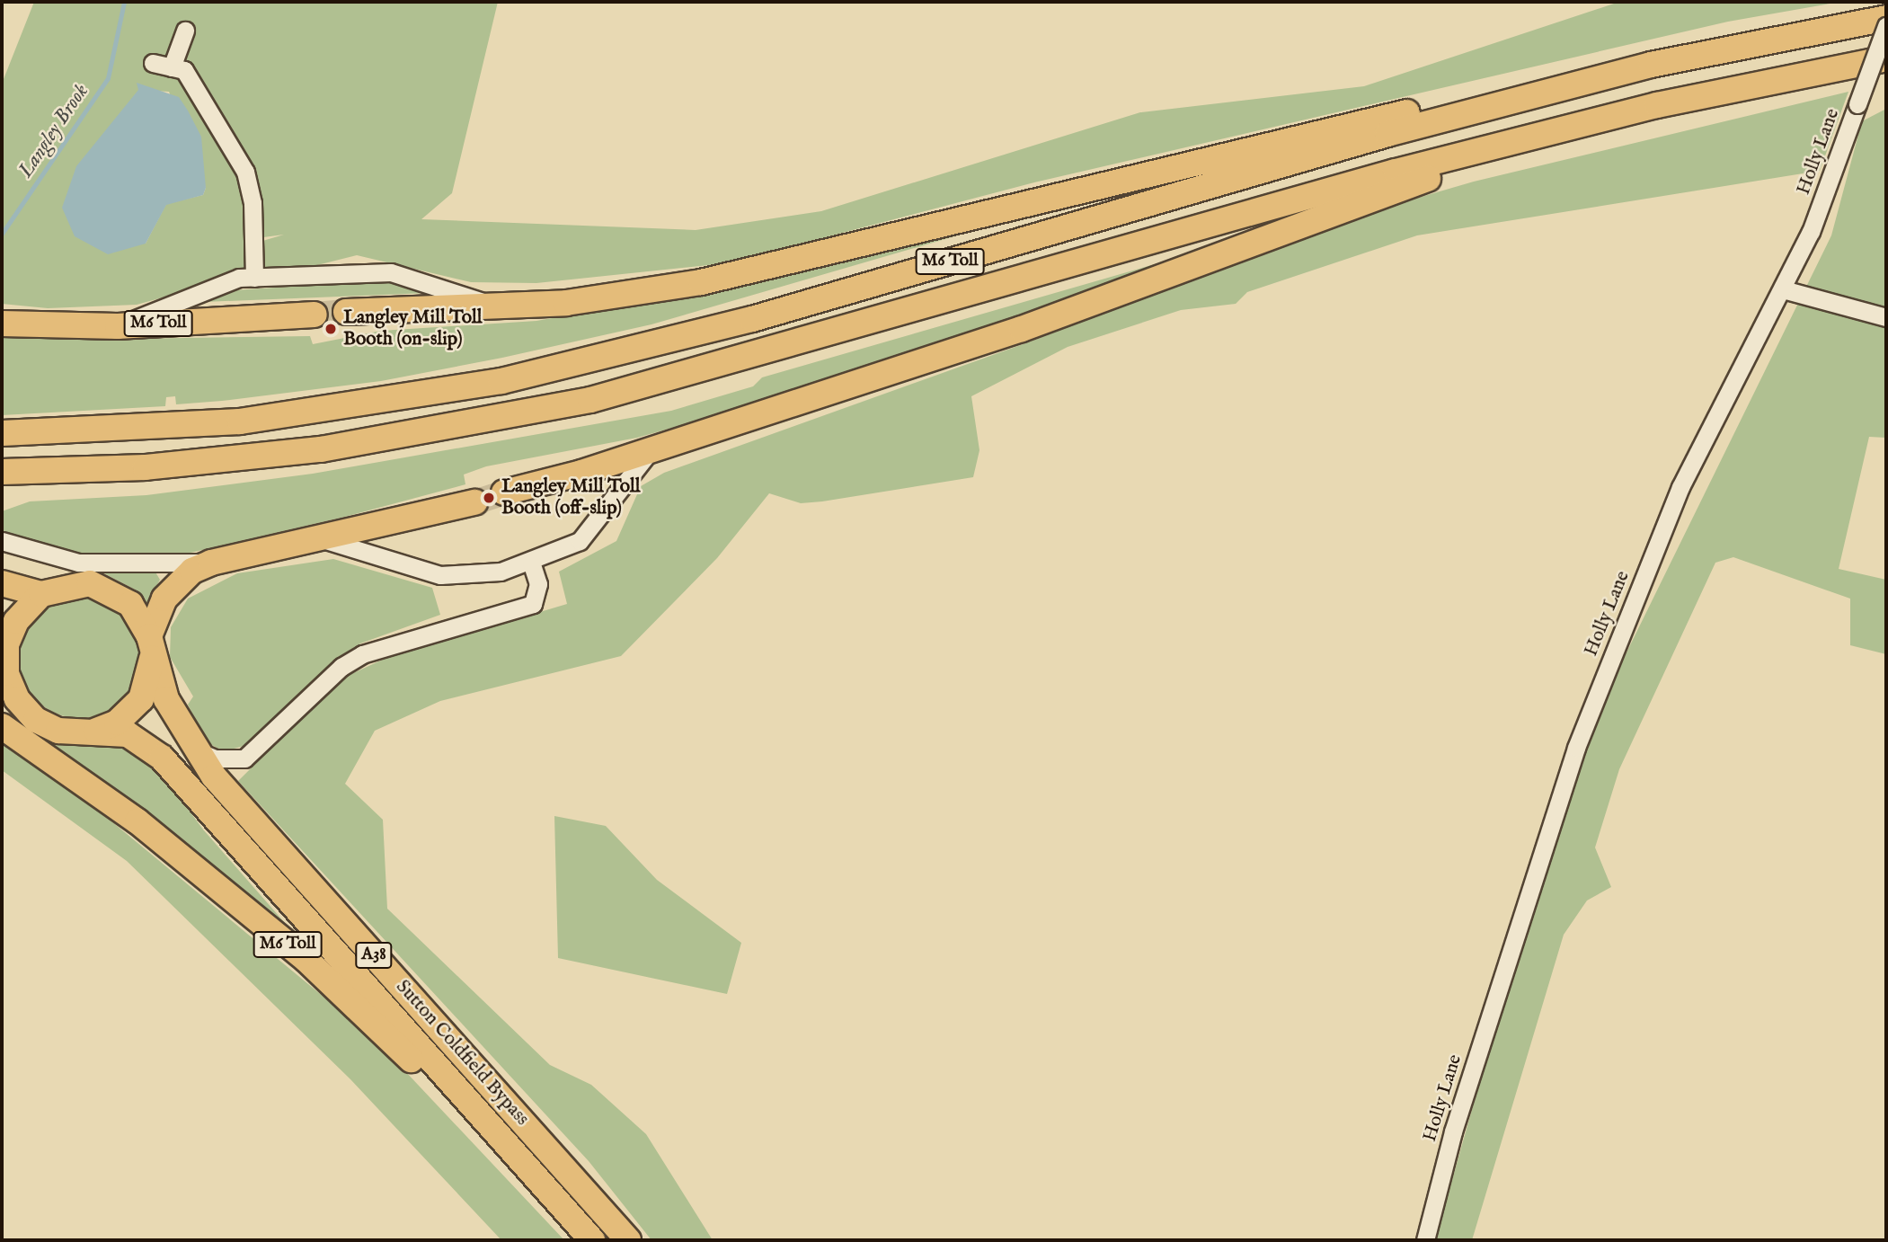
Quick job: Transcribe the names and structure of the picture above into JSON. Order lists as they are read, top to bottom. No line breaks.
{"streets":{"highway":["M6 Toll","A38","Sutton Coldfield Bypass"],"street":["Holly Lane"]},"crossings":[["M6 Toll","Sutton Coldfield Bypass"]],"water":["Langley Brook"],"places":["Langley Mill Toll Booth (on-slip)","Langley Mill Toll Booth (off-slip)"]}
